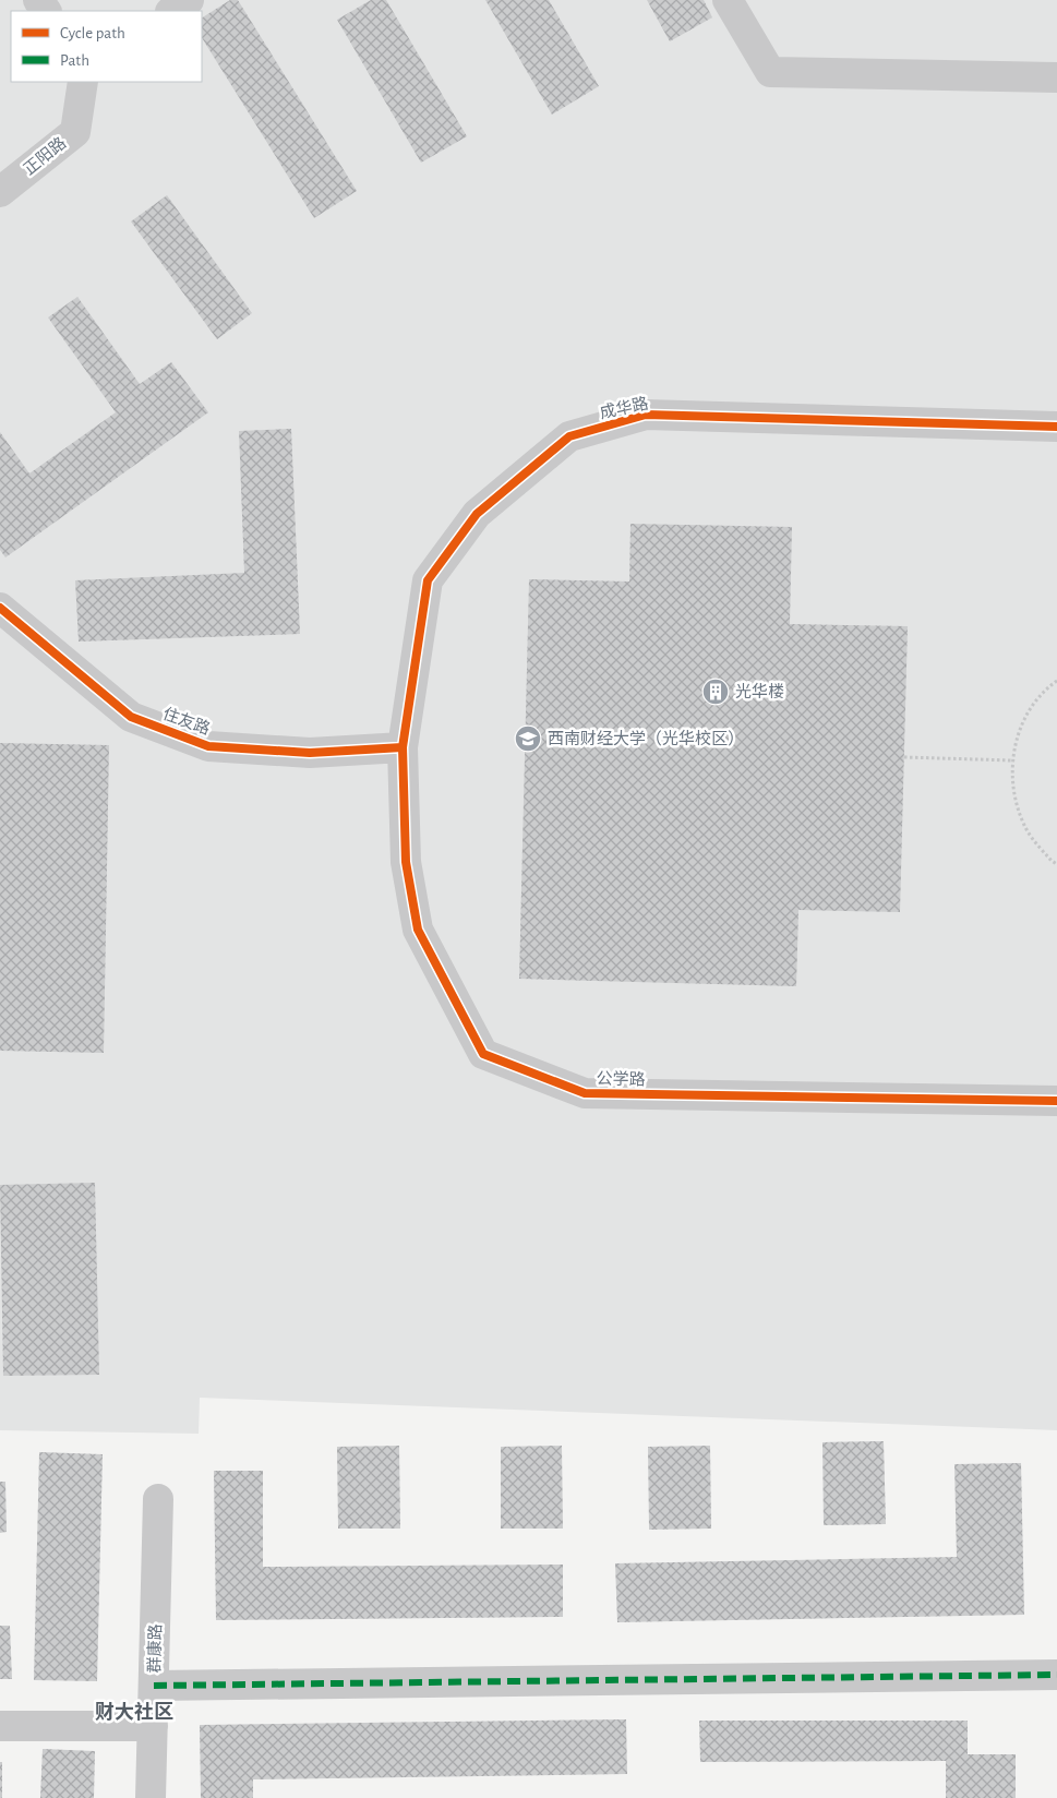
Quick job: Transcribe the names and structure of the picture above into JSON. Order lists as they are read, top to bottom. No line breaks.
{"streets":{"street":["正阳路","成华路","住友路","公学路","群康路"]},"crossings":[["成华路","住友路"],["成华路","公学路"],["住友路","公学路"]],"districts":["财大社区"],"places":{"building":["光华楼"],"school or university":["西南财经大学（光华校区）"]},"legend":["Cycle path","Path"]}
